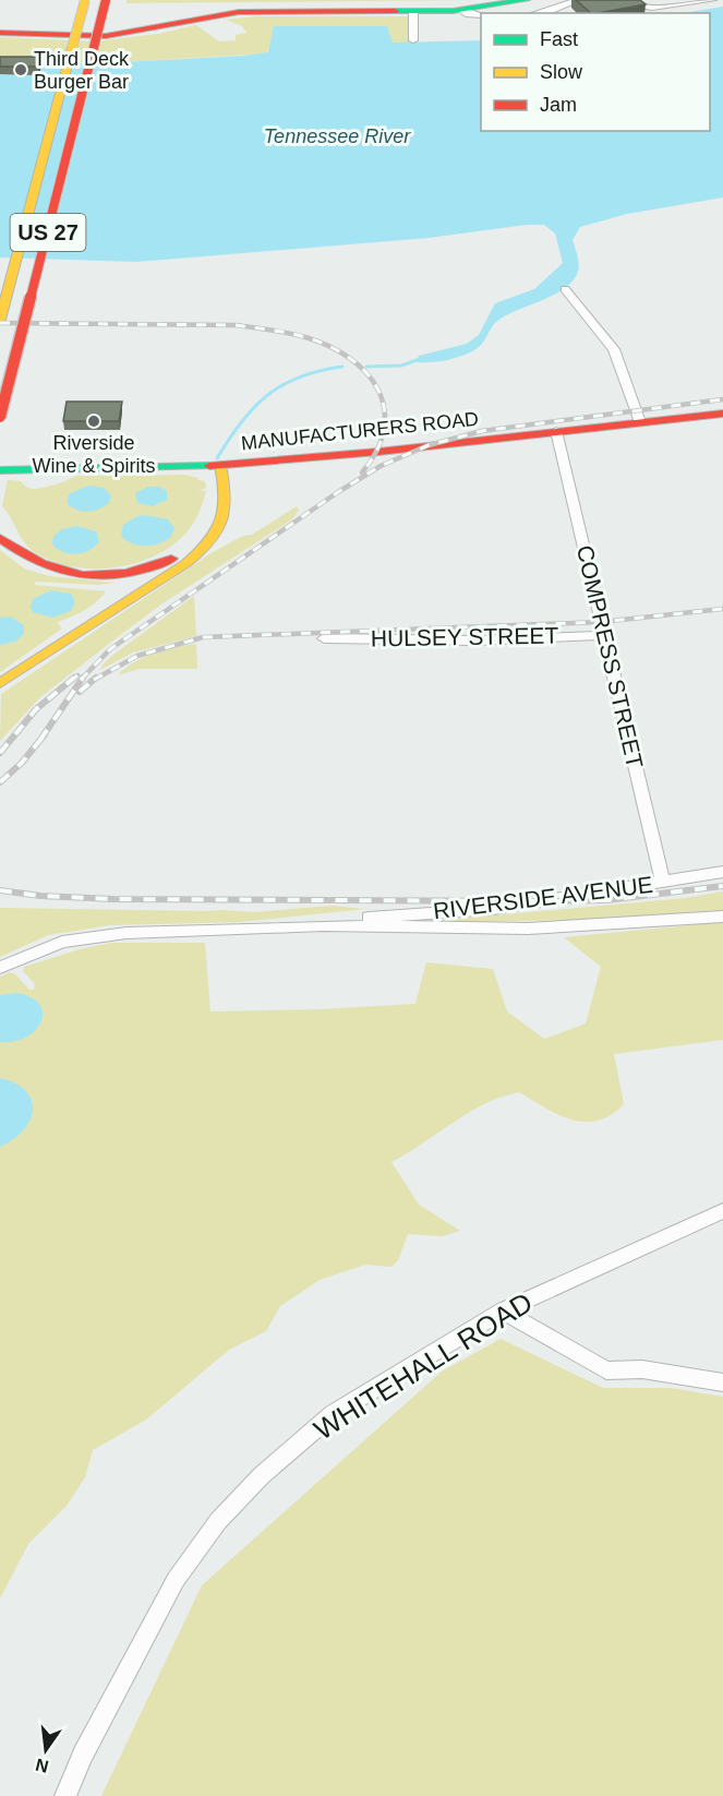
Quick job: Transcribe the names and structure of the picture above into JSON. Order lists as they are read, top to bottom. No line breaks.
{"streets":{"main road":["US 27","MANUFACTURERS ROAD"],"street":["HULSEY STREET","COMPRESS STREET","RIVERSIDE AVENUE","WHITEHALL ROAD"]},"crossings":[["MANUFACTURERS ROAD","COMPRESS STREET"],["HULSEY STREET","COMPRESS STREET"],["COMPRESS STREET","RIVERSIDE AVENUE"]],"water":["Tennessee River"],"places":["Third Deck Burger Bar","Riverside Wine & Spirits"],"legend":["Fast","Slow","Jam"],"north":"bottom"}
